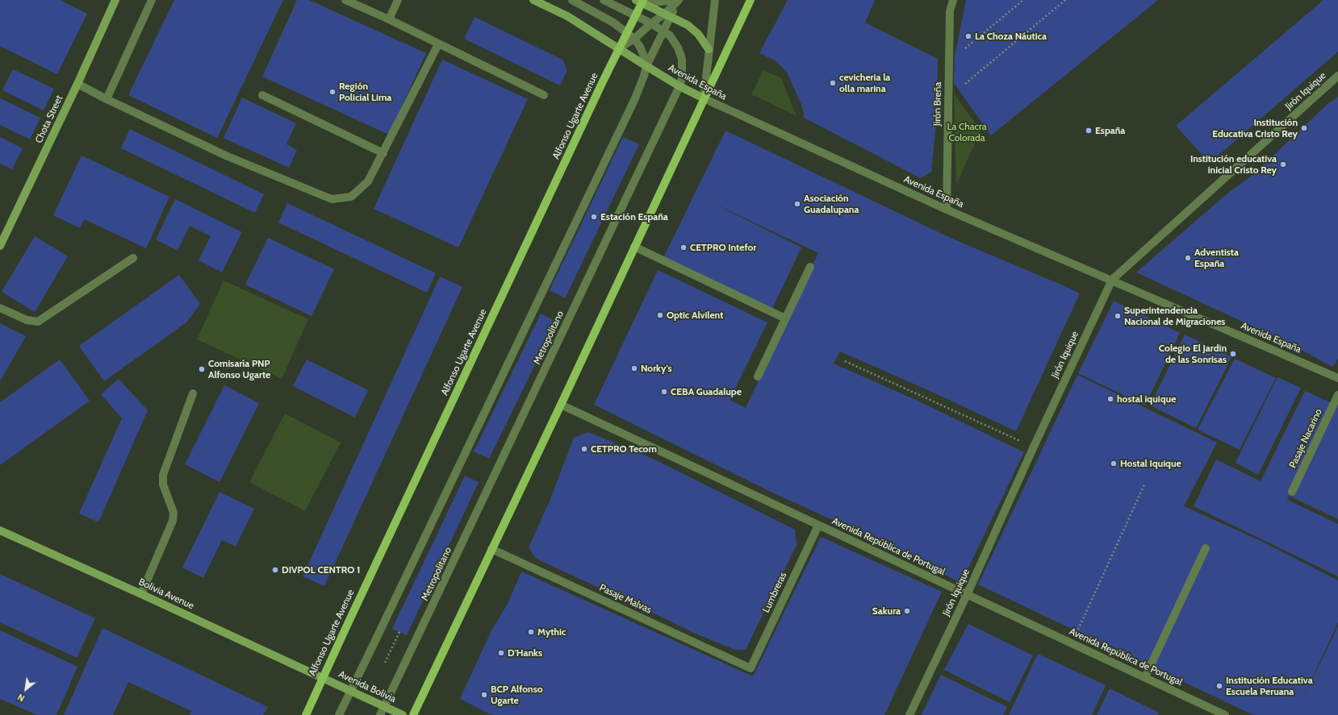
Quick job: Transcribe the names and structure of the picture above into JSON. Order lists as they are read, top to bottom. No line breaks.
{"streets":{"main road":["Alfonso Ugarte Avenue"],"street":["Avenida España","Jirón Iquique","Jirón Breña","Chota Street","Metropolitano","Pasaje Nacarino","Avenida República de Portugal","Lumbreras","Bolivia Avenue","Pasaje Malvas","Avenida Bolivia"]},"crossings":[["Avenida España","Jirón Iquique"],["Avenida España","Jirón Breña"],["Avenida España","Alfonso Ugarte Avenue"],["Avenida España","Metropolitano"],["Jirón Iquique","Avenida República de Portugal"],["Alfonso Ugarte Avenue","Metropolitano"],["Alfonso Ugarte Avenue","Bolivia Avenue"],["Alfonso Ugarte Avenue","Avenida Bolivia"],["Metropolitano","Avenida Bolivia"],["Avenida República de Portugal","Lumbreras"],["Lumbreras","Pasaje Malvas"],["Bolivia Avenue","Avenida Bolivia"]],"parks":["La Chacra Colorada"],"places":["La Choza Náutica","cevicheria la olla marina","Región Policial Lima","Institución Educativa Cristo Rey","España","Institución educativa inicial Cristo Rey","Asociación Guadalupana","Estación España","CETPRO Intefor","Adventista España","Optic Alvilent","Superintendencia Nacional de Migraciones","Colegio El Jardin de las Sonrisas","Norky's","Comisaría PNP Alfonso Ugarte","CEBA Guadalupe","hostal iquique","CETPRO Tecom","Hostal Iquique","DIVPOL CENTRO 1","Sakura","Mythic","D'Hanks","Institución Educativa Escuela Peruana","BCP Alfonso Ugarte"],"north":"bottom left"}
